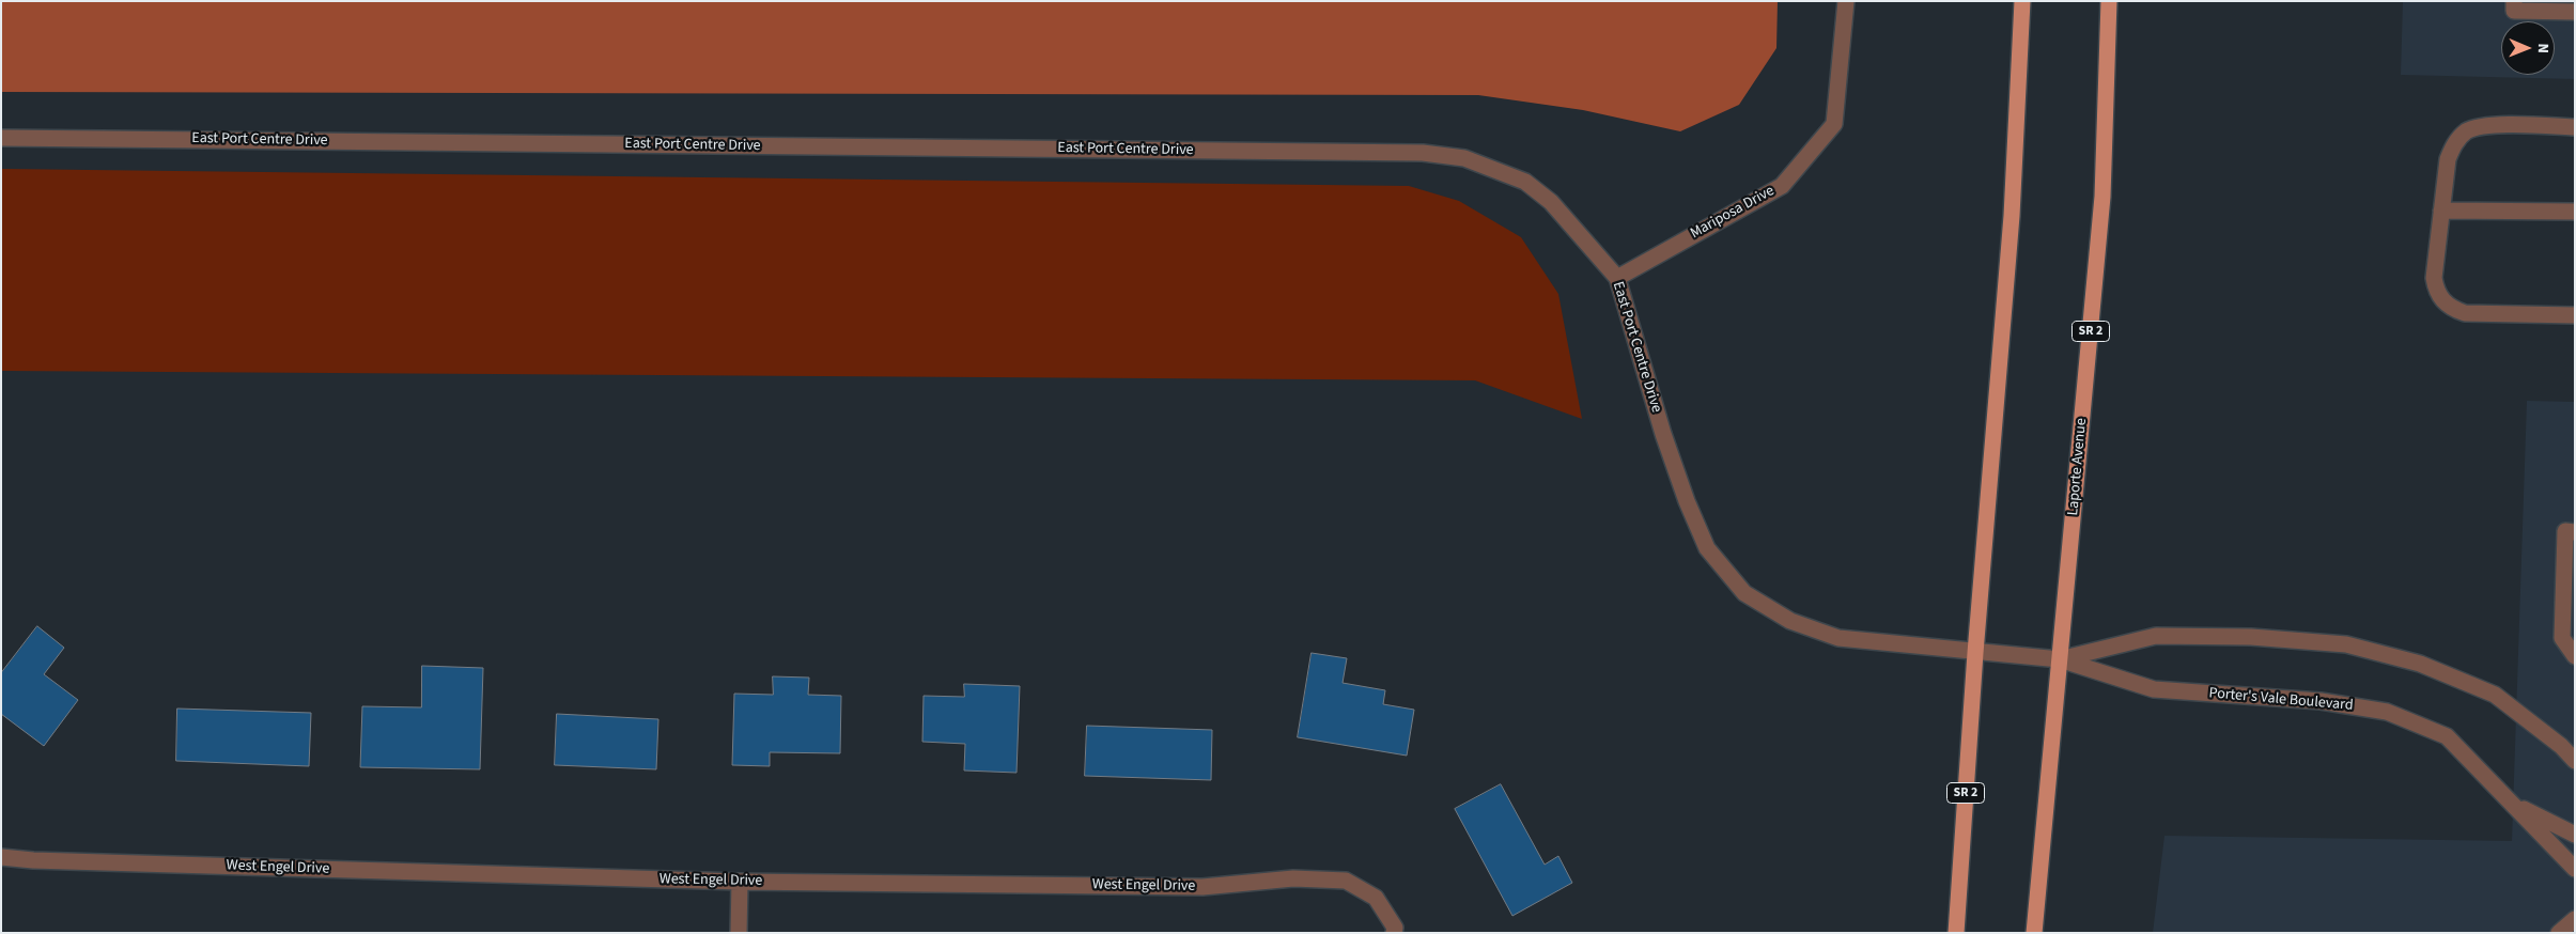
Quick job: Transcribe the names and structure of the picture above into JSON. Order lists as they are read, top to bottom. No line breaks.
{"streets":{"main road":["SR 2","Laporte Avenue"],"street":["East Port Centre Drive","Mariposa Drive","Porter's Vale Boulevard","West Engel Drive"]},"crossings":[["East Port Centre Drive","Mariposa Drive"],["East Port Centre Drive","SR 2"],["East Port Centre Drive","Porter's Vale Boulevard"],["SR 2","Porter's Vale Boulevard"],["Laporte Avenue","Porter's Vale Boulevard"]],"north":"right"}
